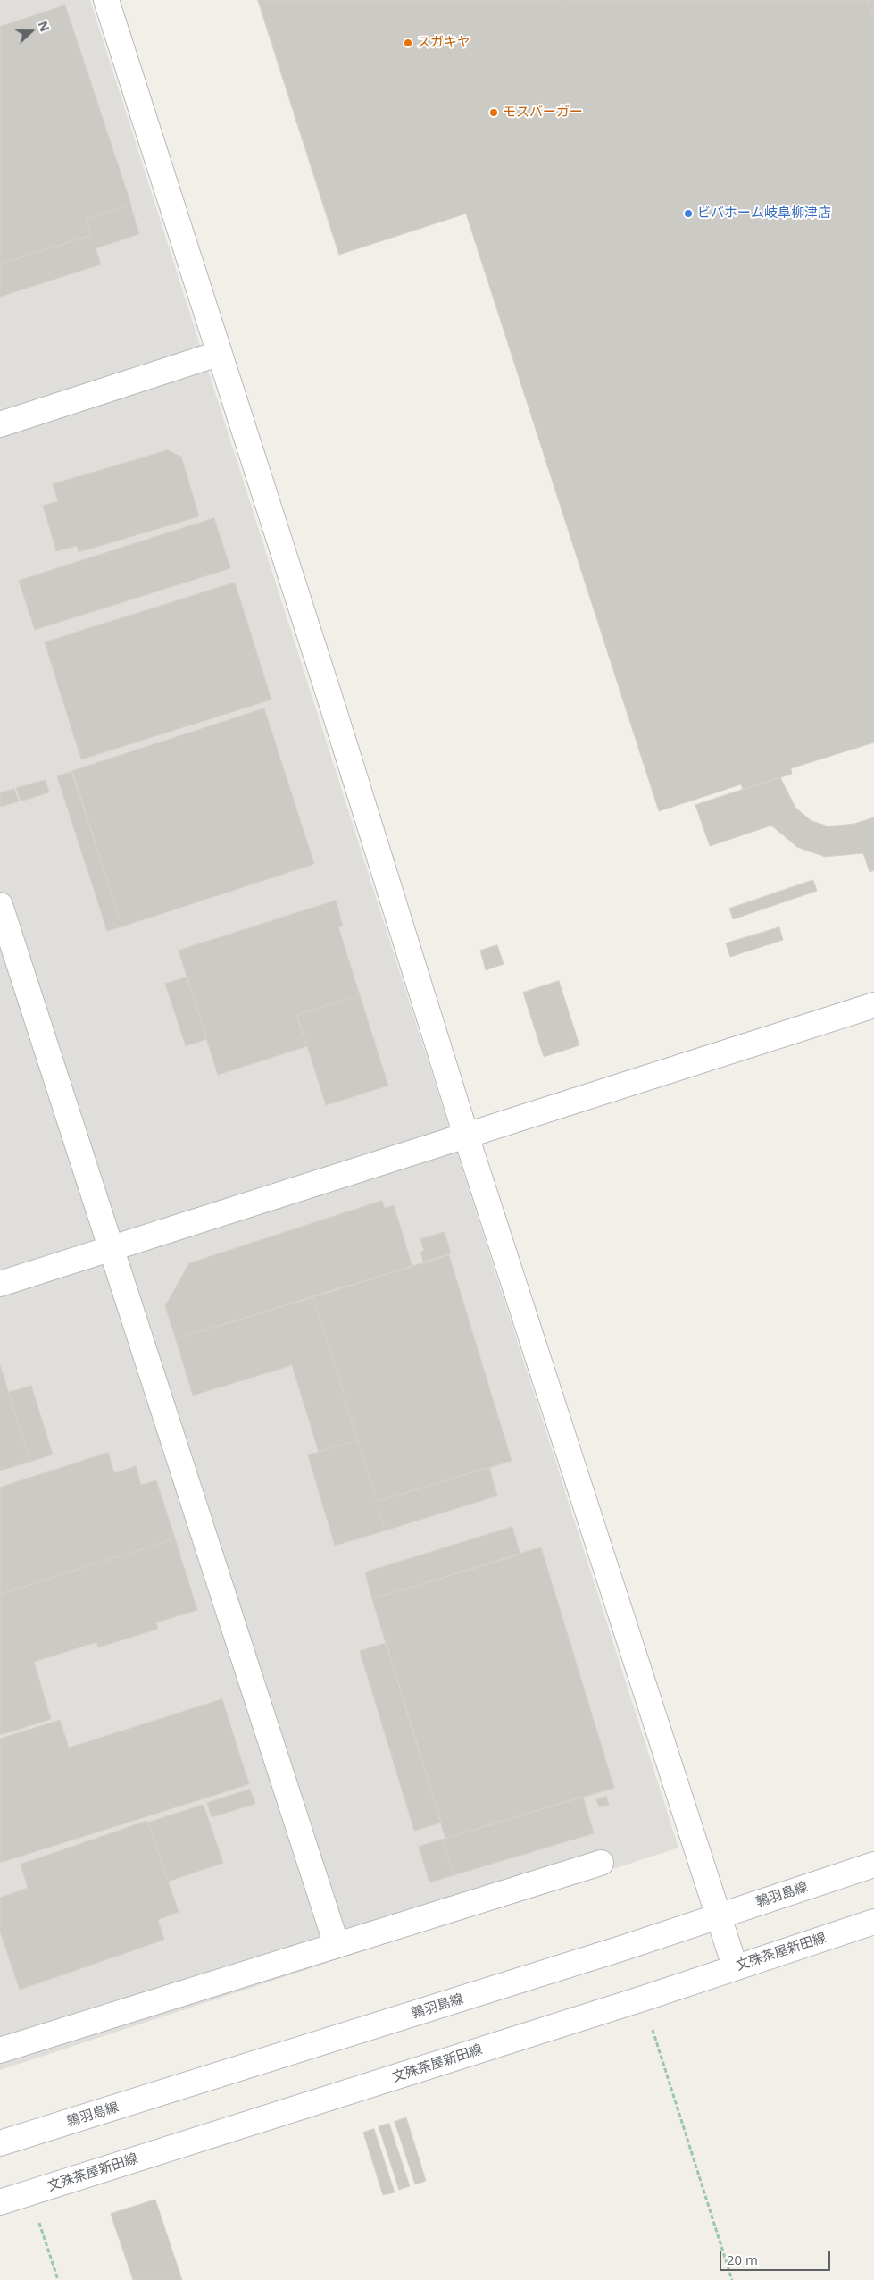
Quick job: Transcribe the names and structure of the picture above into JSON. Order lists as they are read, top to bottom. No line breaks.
{"streets":{"street":["鶉羽島線","文殊茶屋新田線"]},"places":["スガキヤ","モスバーガー","ビバホーム岐阜柳津店"],"scale_bar":"20 m","north":"right"}
